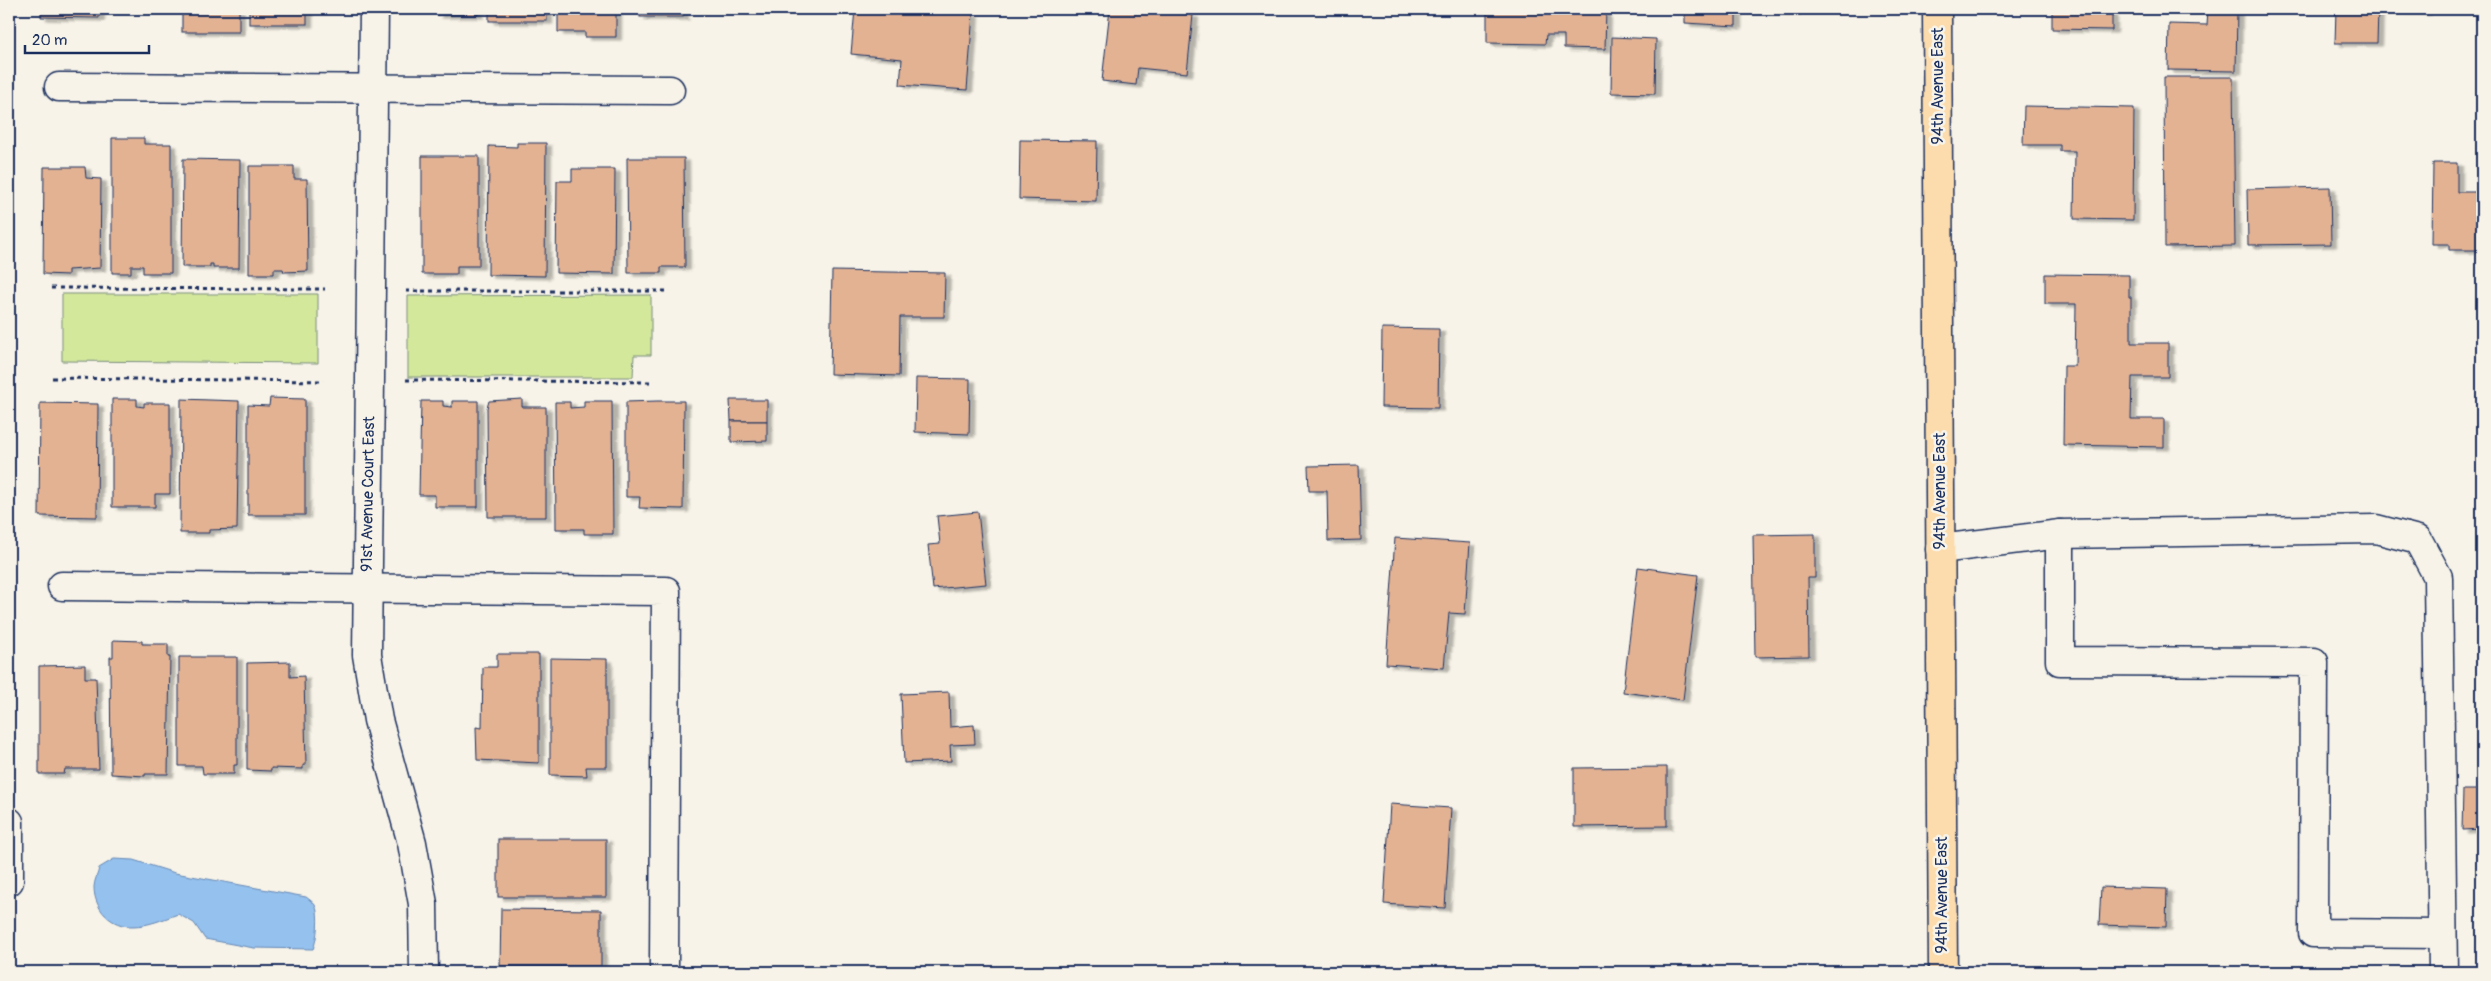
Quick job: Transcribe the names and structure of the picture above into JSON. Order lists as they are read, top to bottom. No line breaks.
{"streets":{"main road":["94th Avenue East"],"street":["91st Avenue Court East"]},"scale_bar":"20 m"}
